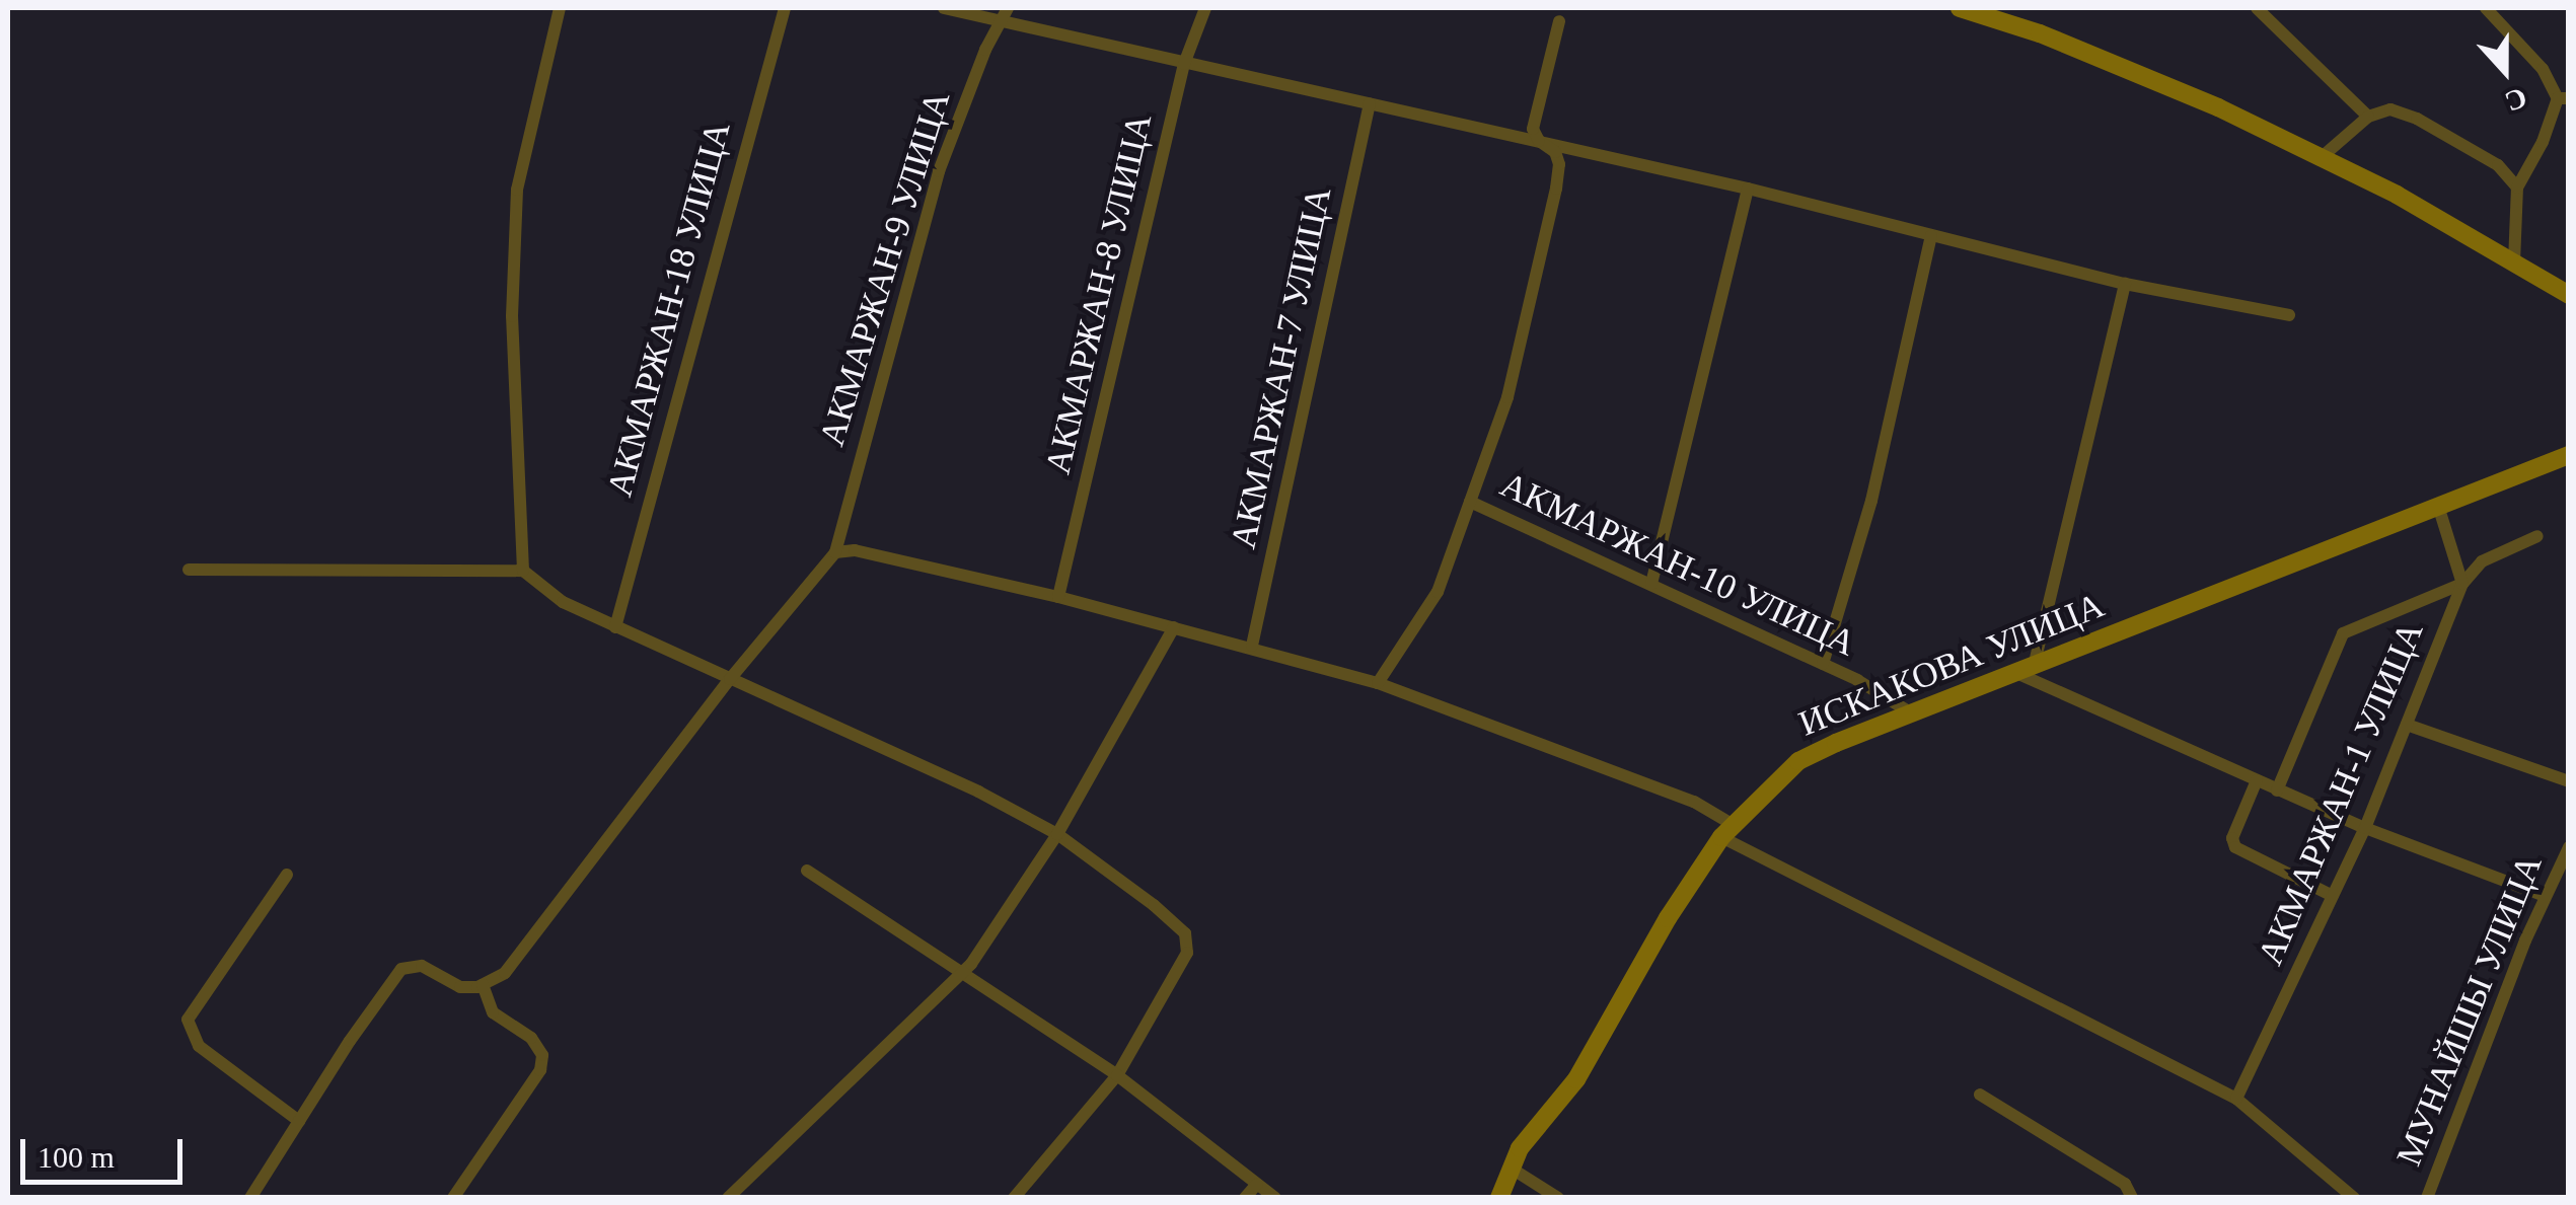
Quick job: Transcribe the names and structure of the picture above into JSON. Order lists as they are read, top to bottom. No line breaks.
{"streets":{"street":["АКМАРЖАН-9 УЛИЦА","АКМАРЖАН-8 УЛИЦА","АКМАРЖАН-18 УЛИЦА","АКМАРЖАН-7 УЛИЦА","АКМАРЖАН-10 УЛИЦА","ИСКАКОВА УЛИЦА","АКМАРЖАН-1 УЛИЦА","МУНАЙШЫ УЛИЦА"]},"crossings":[["АКМАРЖАН-10 УЛИЦА","ИСКАКОВА УЛИЦА"]],"scale_bar":"100 m","north":"bottom"}
